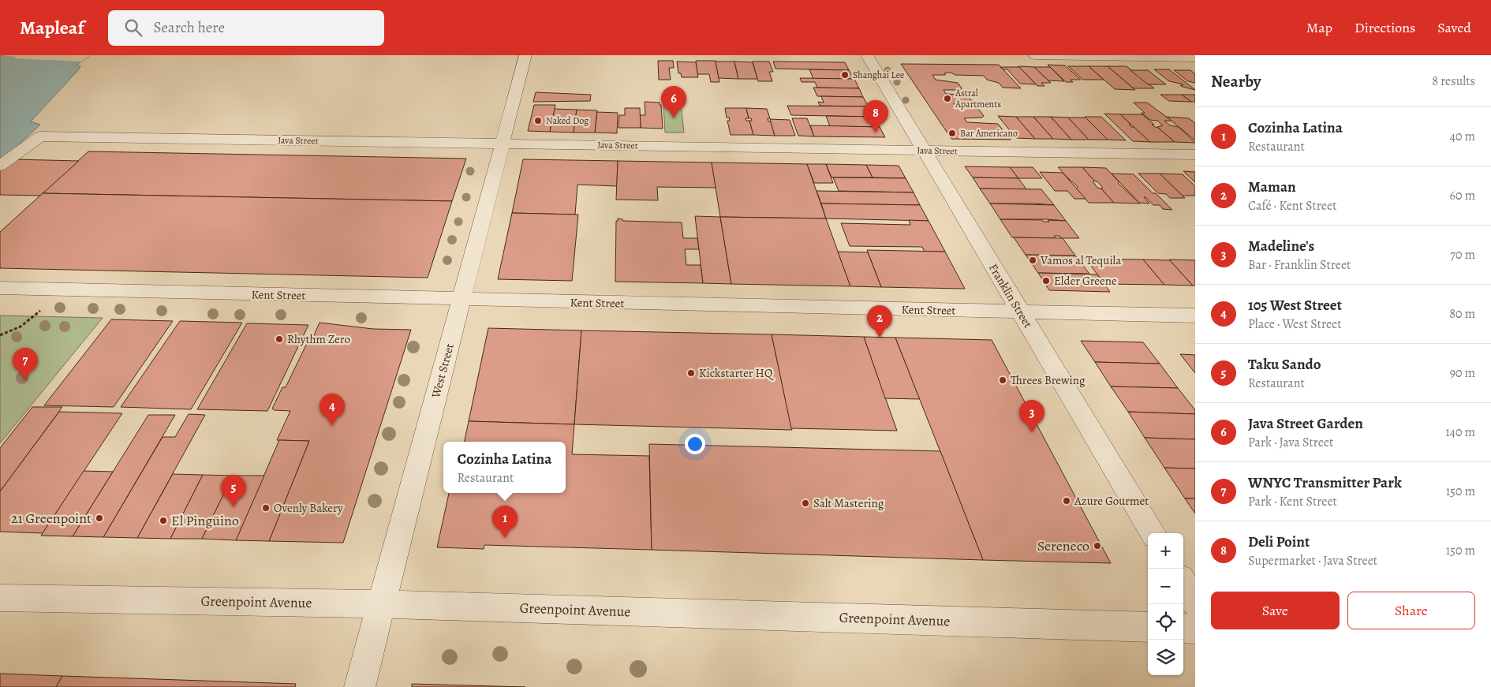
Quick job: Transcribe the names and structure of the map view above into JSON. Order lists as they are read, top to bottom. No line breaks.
{"streets":{"street":["Java Street","Kent Street","Franklin Street","West Street","Greenpoint Avenue"]},"crossings":[["Java Street","Franklin Street"],["Java Street","West Street"],["Kent Street","Franklin Street"],["Kent Street","West Street"],["West Street","Greenpoint Avenue"]],"places":["Shanghai Lee","Astral Apartments","Naked Dog","Bar Americano","Vamos al Tequila","Elder Greene","Rhythm Zero","Kickstarter HQ","Threes Brewing","Azure Gourmet","Salt Mastering","Ovenly Bakery","21 Greenpoint","El Pingüino","Sereneco"],"page":{"header":"Mapleaf","search":"Search here","nav":["Map","Directions","Saved"],"heading":["Nearby","8 results"],"pins":["6","8","2","7","4","3","5","1"],"list":[{"mark":"1","name":"Cozinha Latina","note":"Restaurant","value":"40 m"},{"mark":"2","name":"Maman","note":"Café · Kent Street","value":"60 m"},{"mark":"3","name":"Madeline's","note":"Bar · Franklin Street","value":"70 m"},{"mark":"4","name":"105 West Street","note":"Place · West Street","value":"80 m"},{"mark":"5","name":"Taku Sando","note":"Restaurant","value":"90 m"},{"mark":"6","name":"Java Street Garden","note":"Park · Java Street","value":"140 m"},{"mark":"7","name":"WNYC Transmitter Park","note":"Park · Kent Street","value":"150 m"},{"mark":"8","name":"Deli Point","note":"Supermarket · Java Street","value":"150 m"}],"popup":["Cozinha Latina","Restaurant"],"map_buttons":["+","−"],"buttons":["Save","Share"]}}
